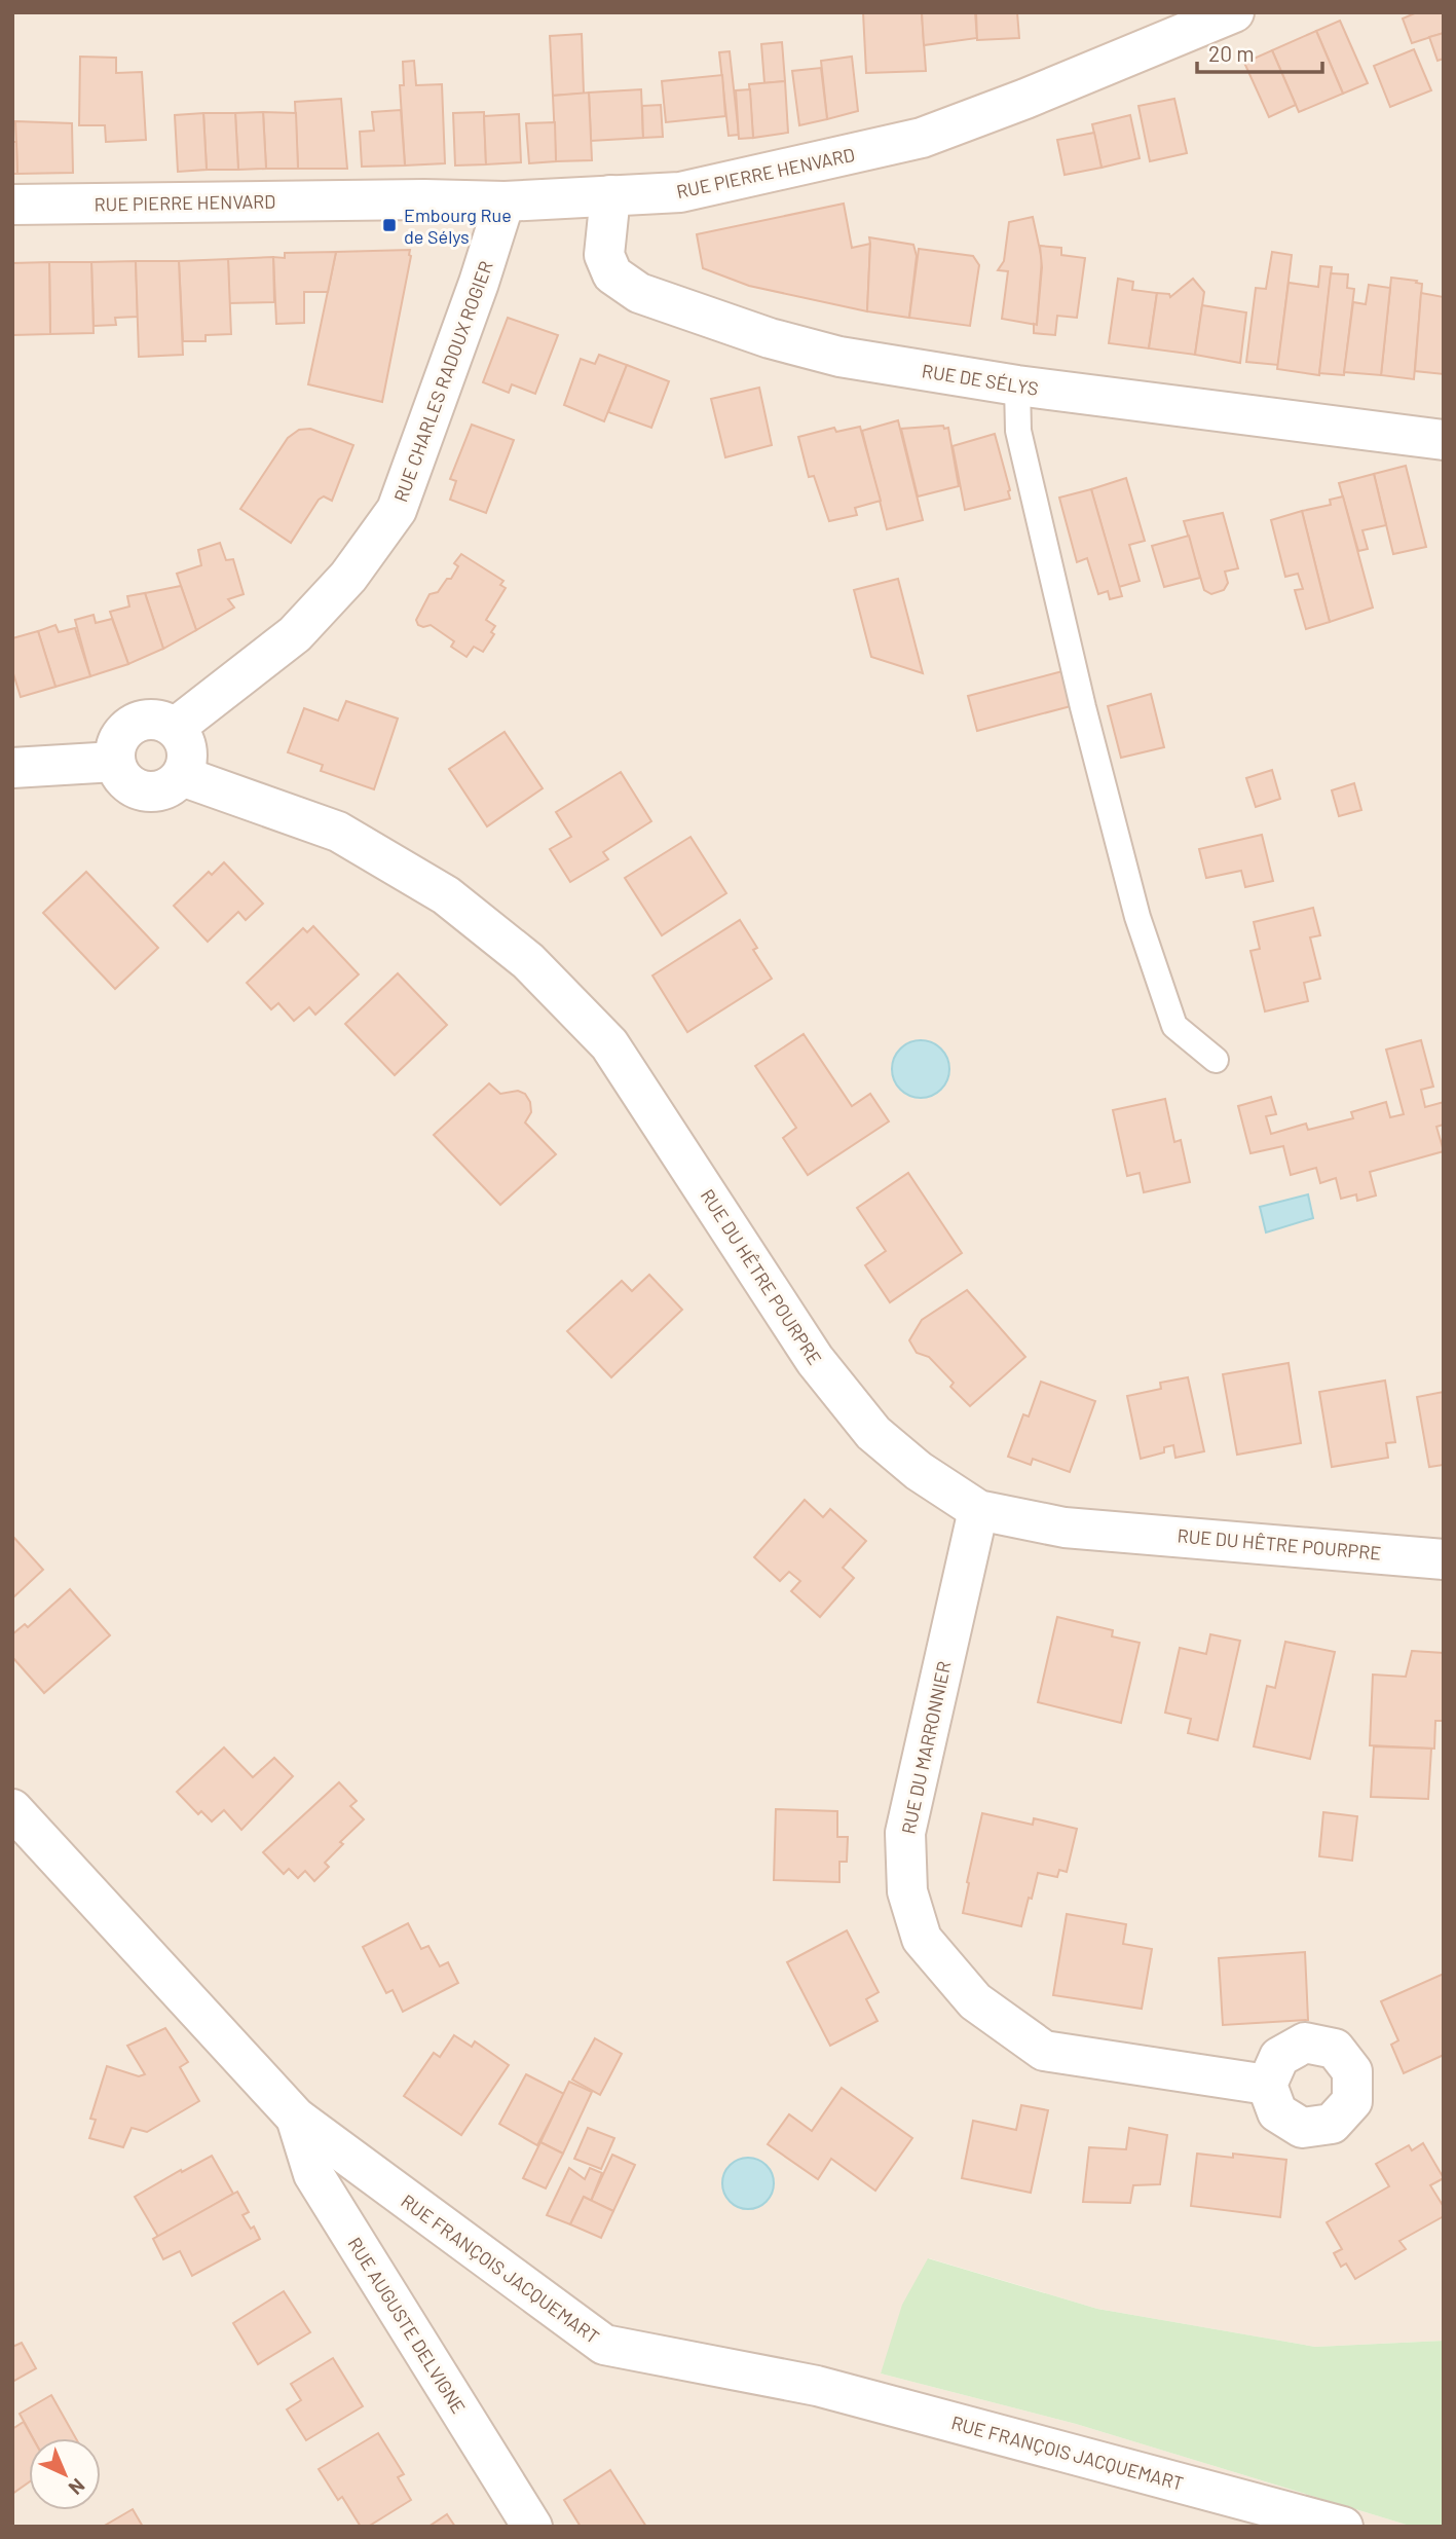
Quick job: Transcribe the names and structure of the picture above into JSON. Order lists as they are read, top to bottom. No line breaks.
{"streets":{"street":["RUE PIERRE HENVARD","RUE DE SÉLYS","RUE CHARLES RADOUX ROGIER","RUE DU HÊTRE POURPRE","RUE DU MARRONNIER","RUE FRANÇOIS JACQUEMART","RUE AUGUSTE DELVIGNE"]},"crossings":[["RUE PIERRE HENVARD","RUE DE SÉLYS"],["RUE PIERRE HENVARD","RUE CHARLES RADOUX ROGIER"],["RUE CHARLES RADOUX ROGIER","RUE DU HÊTRE POURPRE"],["RUE DU HÊTRE POURPRE","RUE DU MARRONNIER"],["RUE FRANÇOIS JACQUEMART","RUE AUGUSTE DELVIGNE"]],"places":{"transit":["Embourg Rue de Sélys"]},"scale_bar":"20 m","north":"bottom right"}
